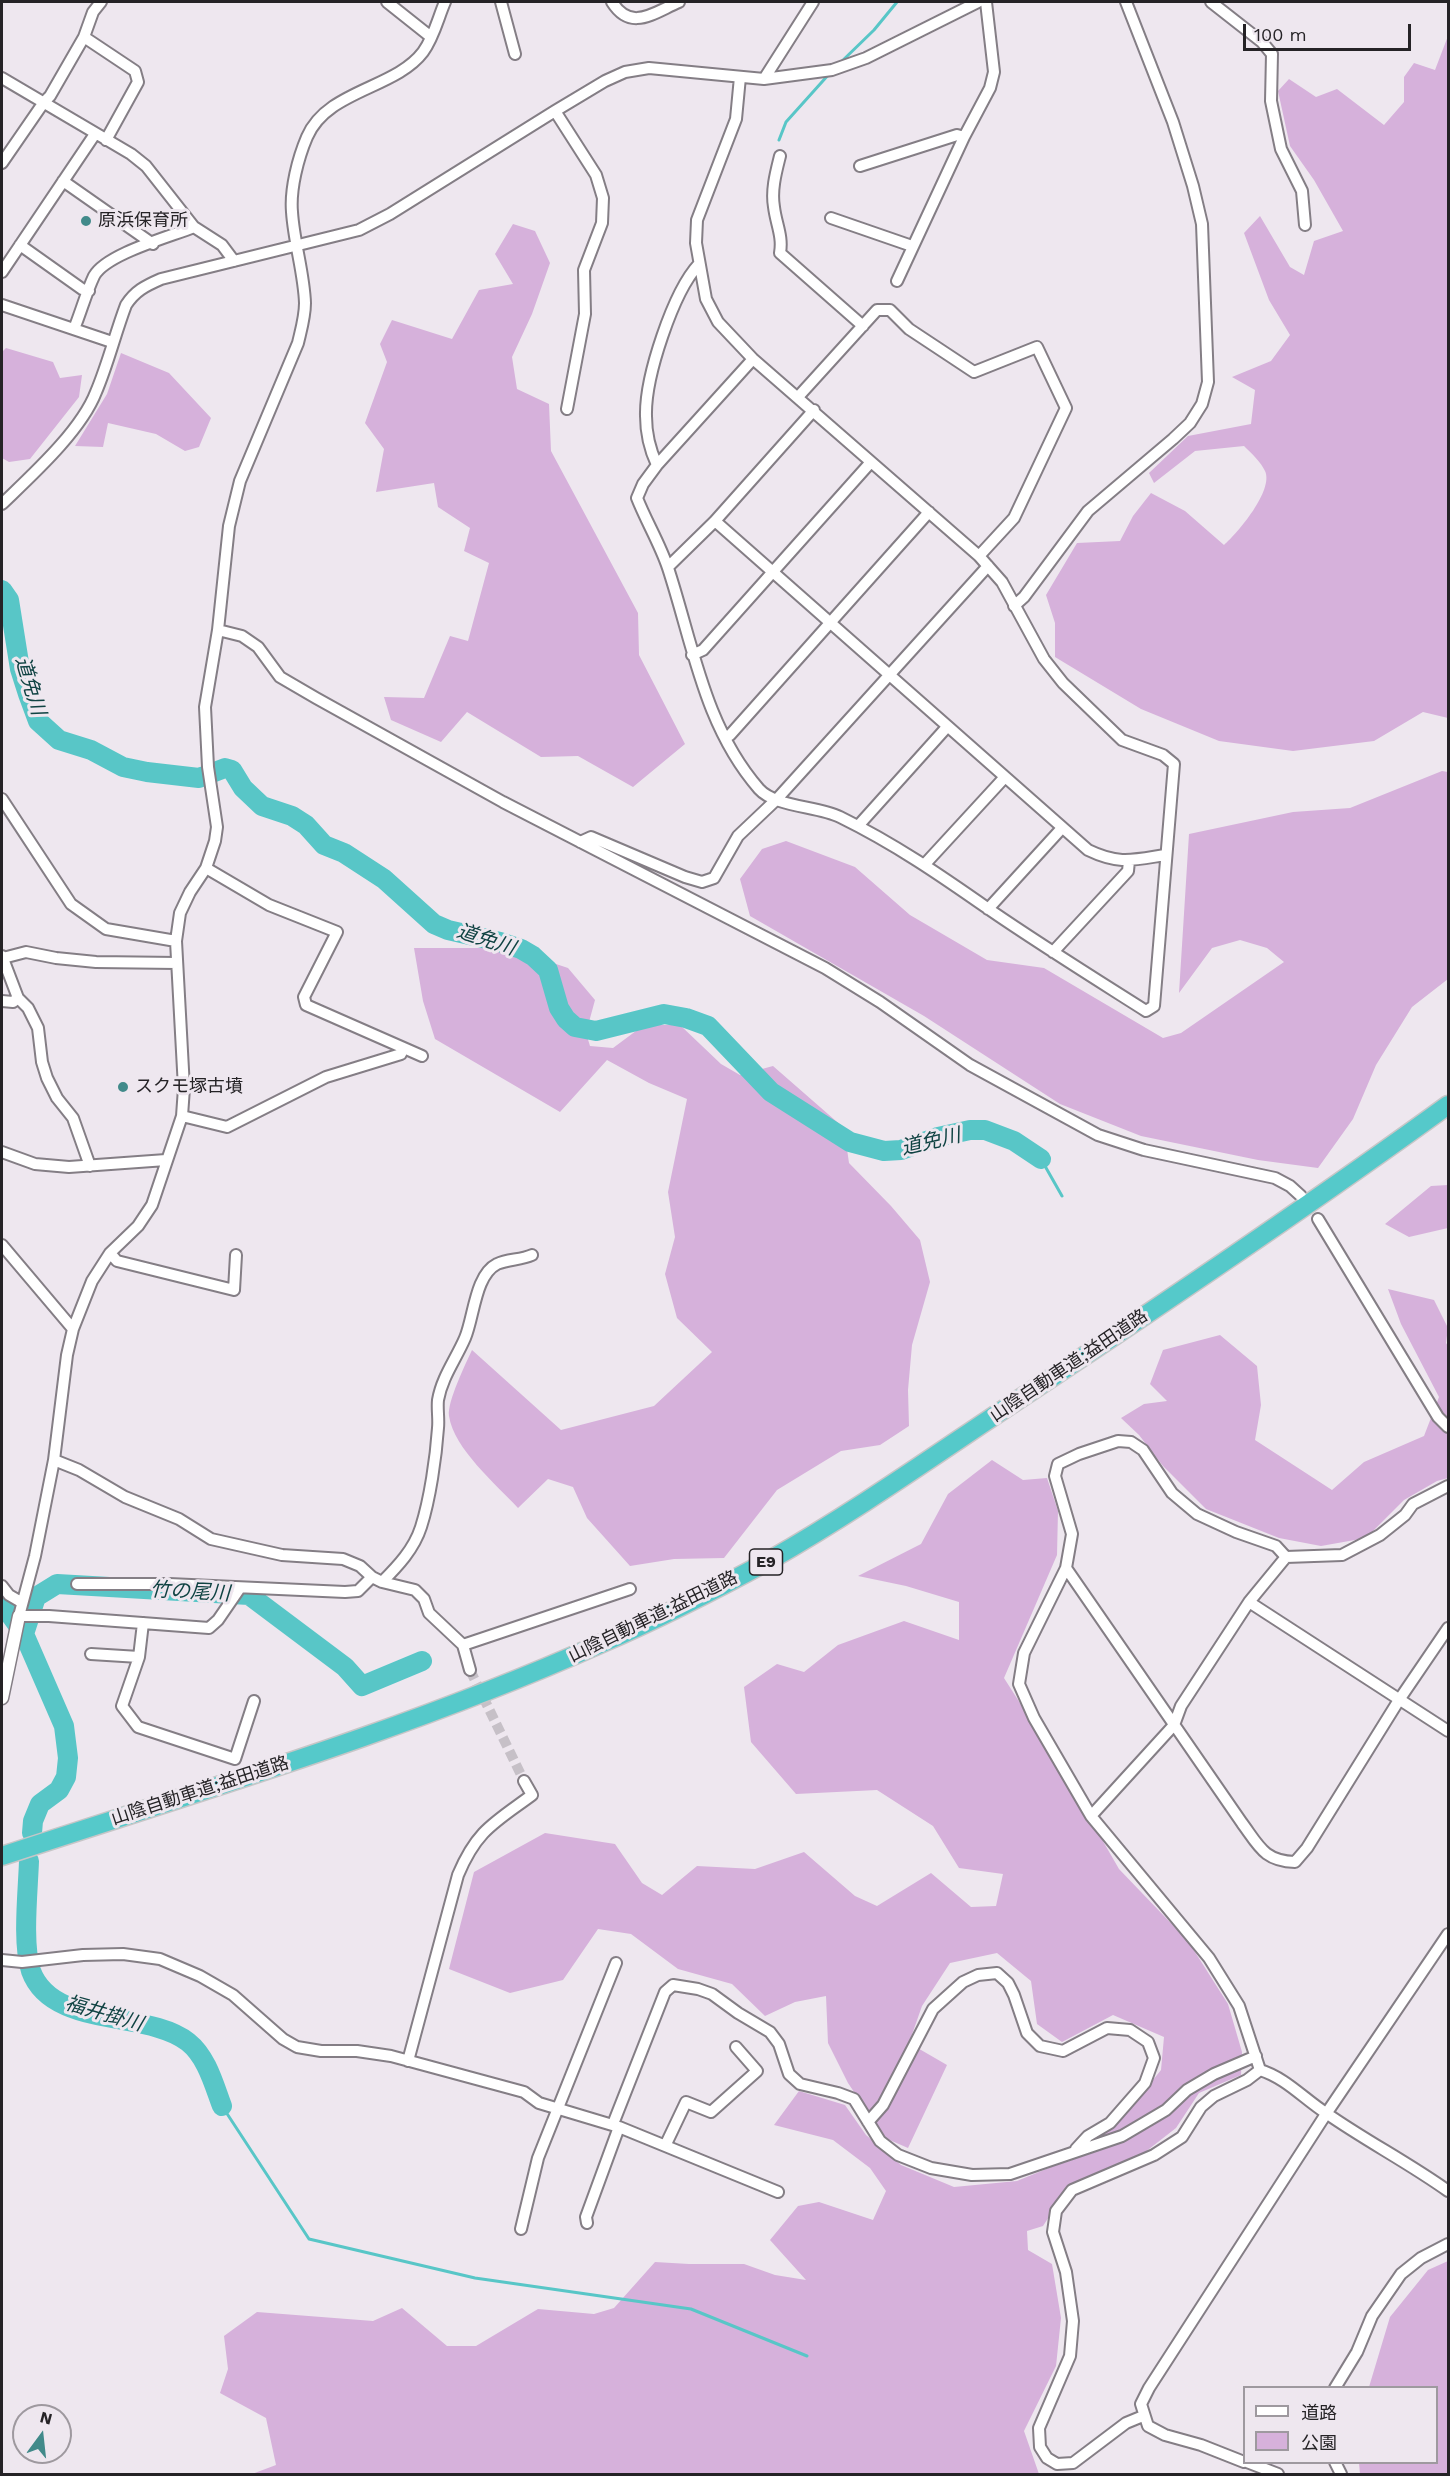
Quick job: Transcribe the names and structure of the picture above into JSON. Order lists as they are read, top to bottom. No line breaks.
{"streets":{"highway":["山陰自動車道;益田道路","E9"]},"water":["道免川","竹の尾川","福井掛川"],"places":["原浜保育所","スクモ塚古墳"],"legend":["道路","公園"],"scale_bar":"100 m","north":"top"}
